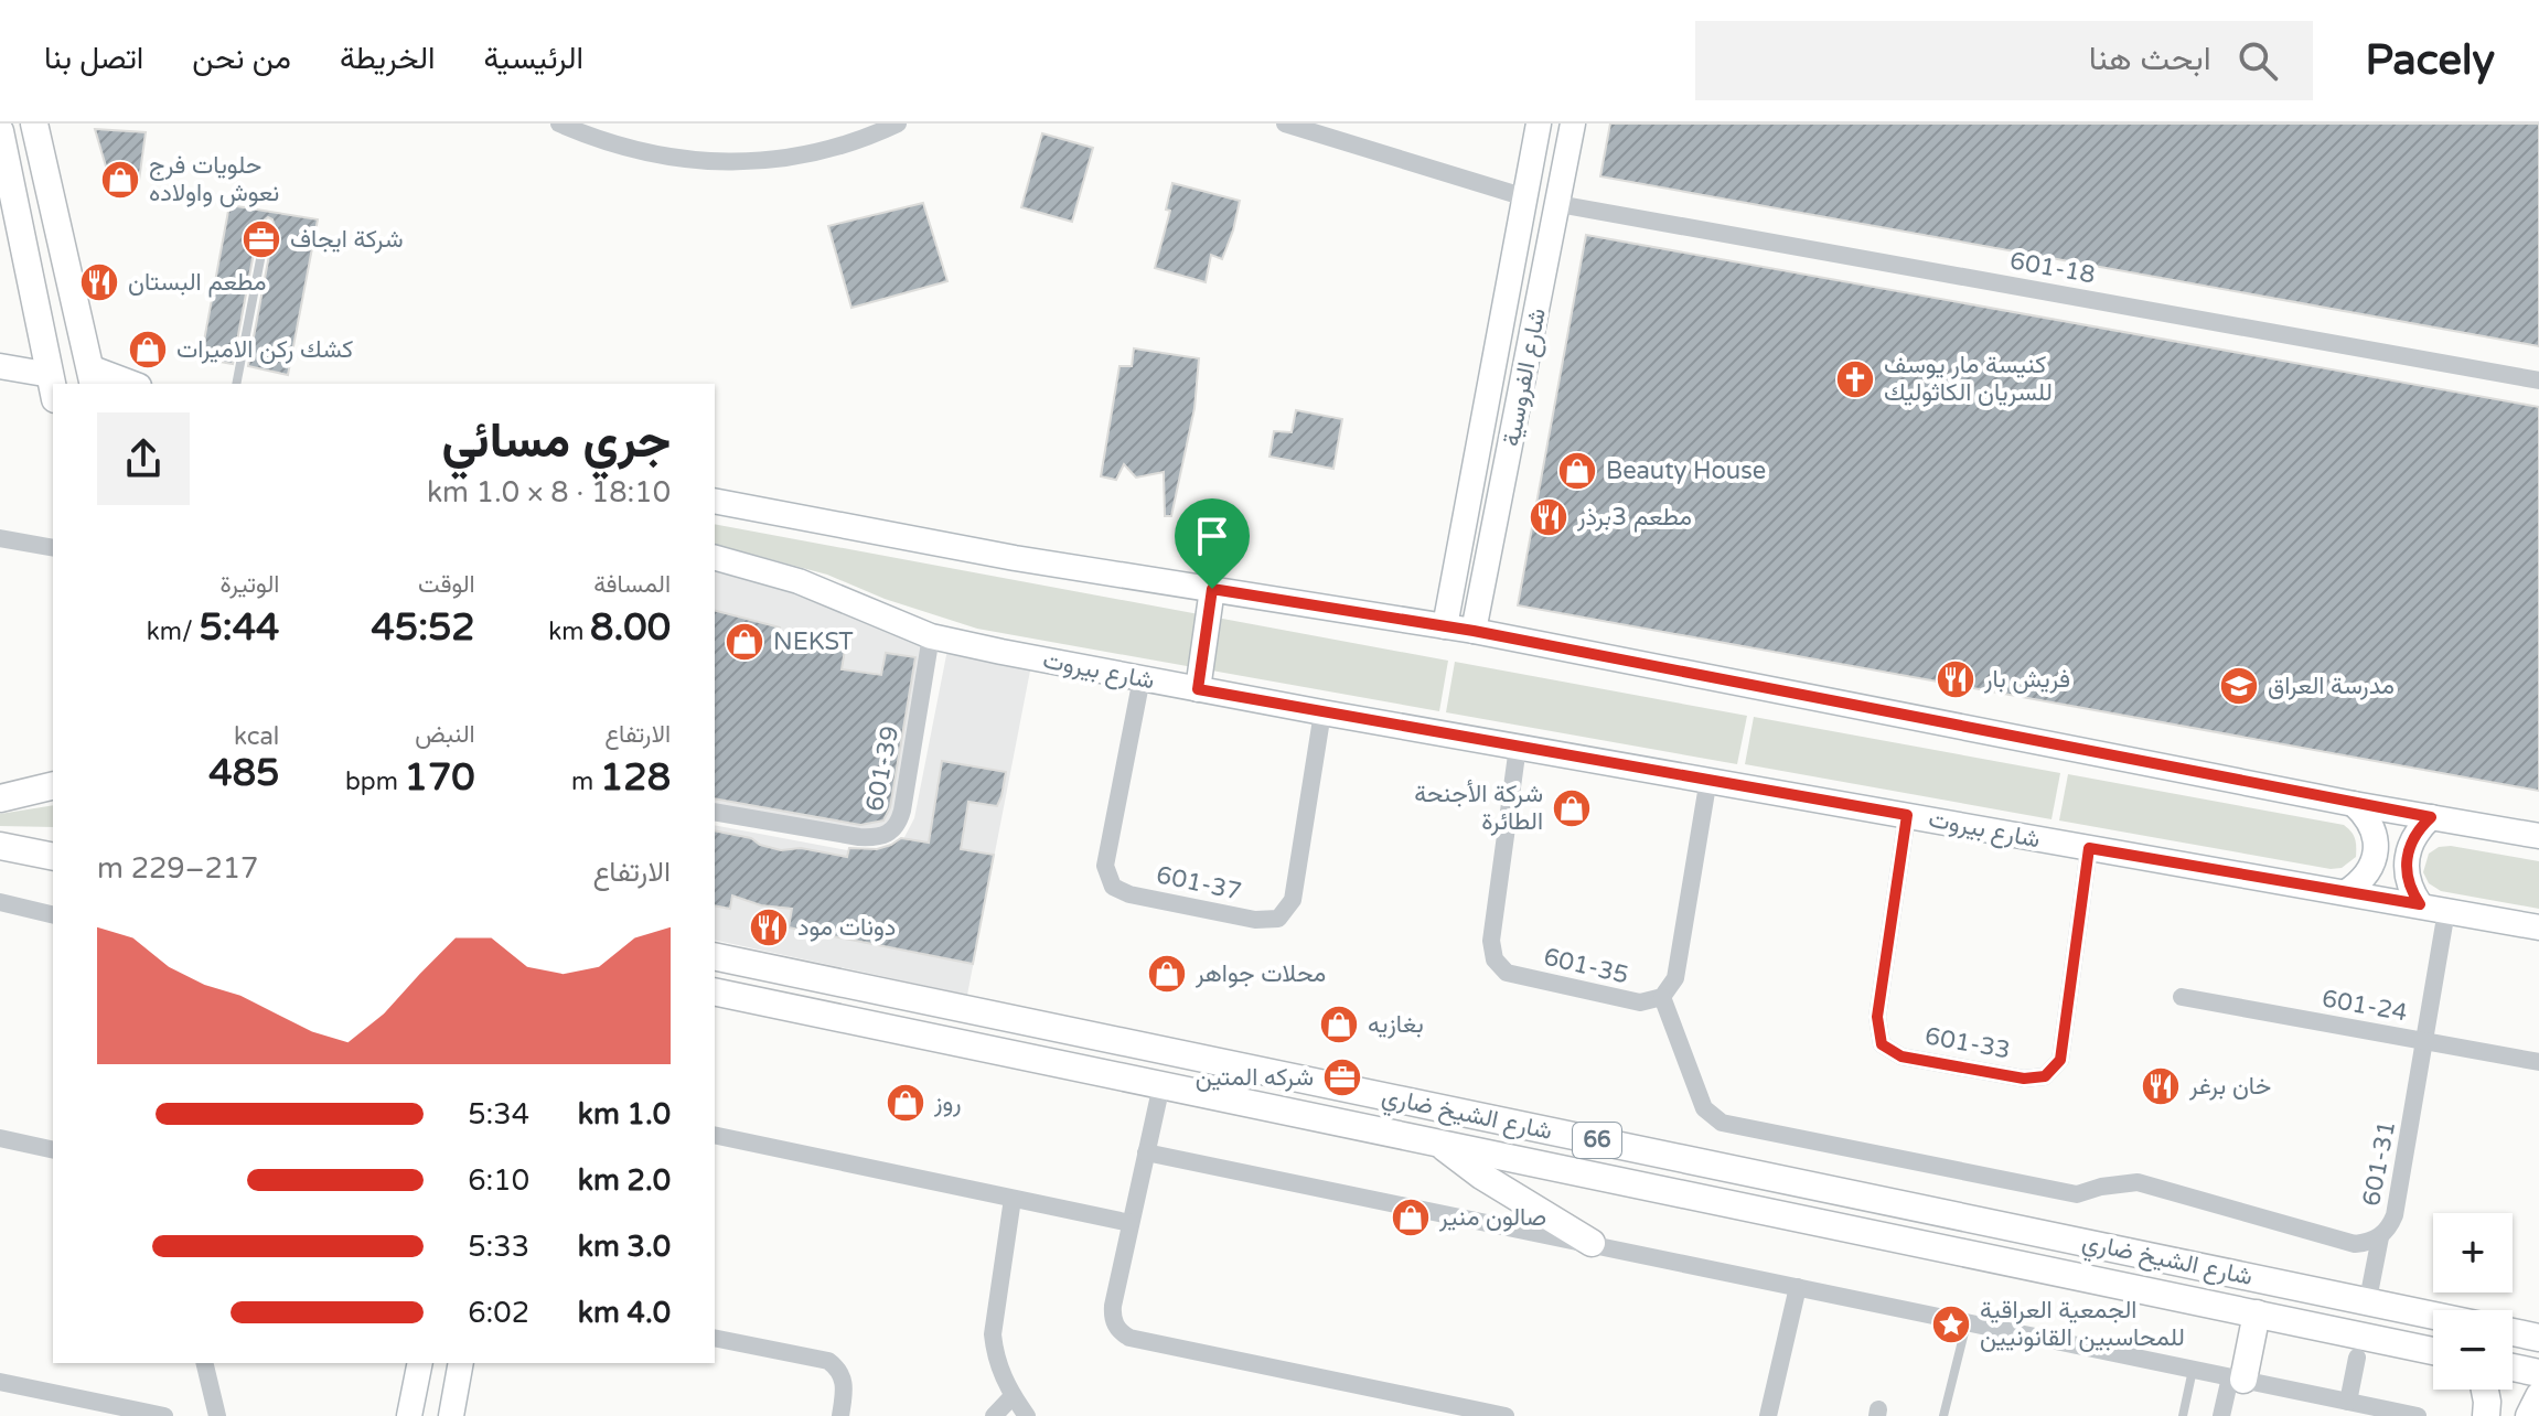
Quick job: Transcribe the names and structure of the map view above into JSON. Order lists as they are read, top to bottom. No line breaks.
{"streets":{"main road":["شارع الفروسية","شارع بيروت","شارع الشيخ ضاري","66"],"street":["601-18","601-39","601-37","601-35","601-24","601-33","601-31"]},"crossings":[["601-18","شارع الفروسية"],["شارع بيروت","601-39"],["شارع بيروت","601-37"],["شارع بيروت","601-35"],["شارع بيروت","601-33"],["شارع بيروت","601-31"],["601-35","601-31"],["601-24","601-31"]],"places":{"shop":["حلويات فرج نعوش واولاده","كشك ركن الاميرات","Beauty House","NEKST","شركة الأجنحة الطائرة","محلات جواهر","بغازيه","روز","صالون منير"],"office":["شركة ايجاف","شركه المتين"],"restaurant":["مطعم البستان","مطعم 3برذر","فريش بار","دونات مود","خان برغر"],"church":["كنيسة مار يوسف للسريان الكاثوليك"],"school or university":["مدرسة العراق"],"place":["الجمعية العراقية للمحاسبين القانونيين"]},"page":{"header":"Pacely","search":"ابحث هنا","nav":["الرئيسية","الخريطة","من نحن","اتصل بنا"],"heading":["جري مسائي","18:10 · 8 × 1.0 km"],"stats":[["المسافة","8.00 km"],["الوقت","45:52"],["الوتيرة","5:44 /km"],["الارتفاع","128 m"],["النبض","170 bpm"],["kcal","485"]],"chart":["الارتفاع","217–229 m"],"list":[{"name":"1.0 km","note":"5:34"},{"name":"2.0 km","note":"6:10"},{"name":"3.0 km","note":"5:33"},{"name":"4.0 km","note":"6:02"}],"map_buttons":["+","−"]}}
